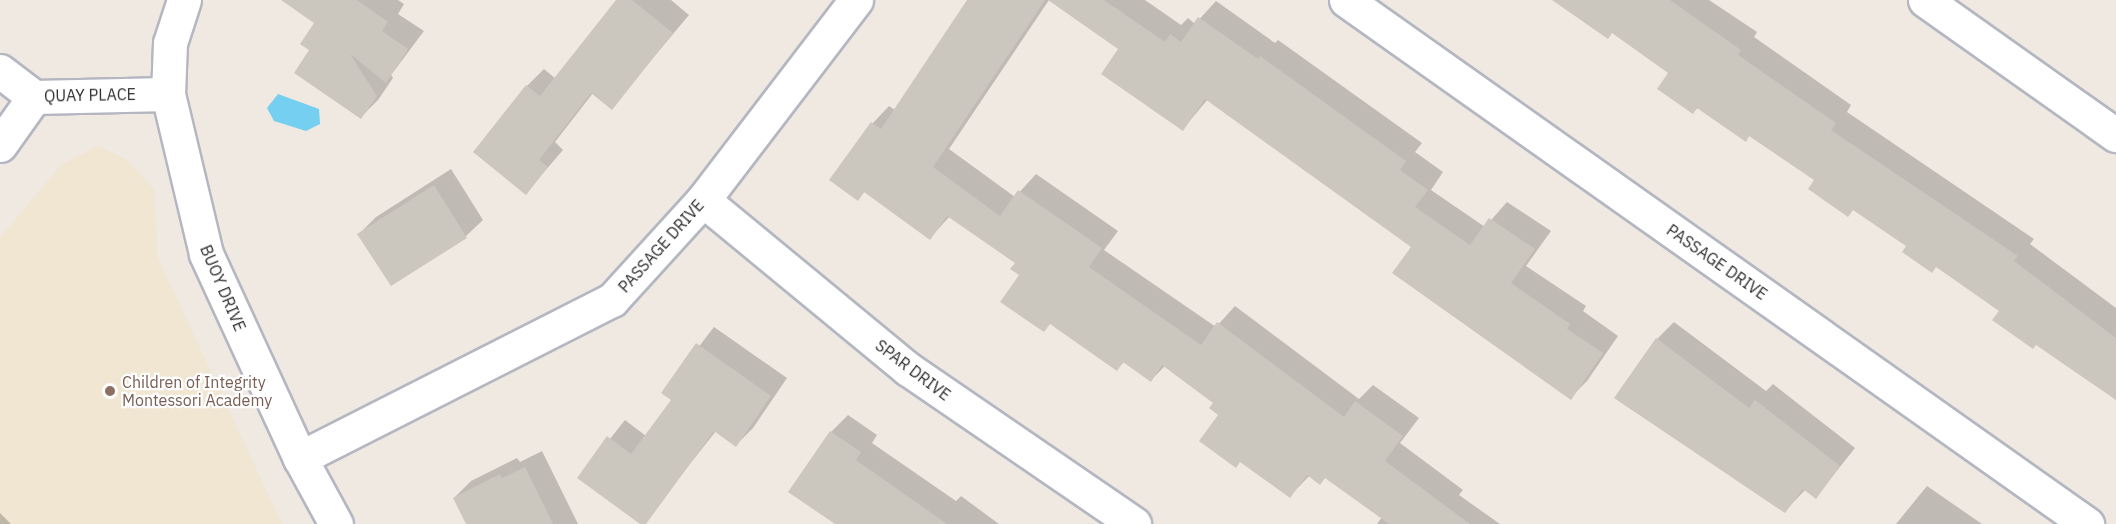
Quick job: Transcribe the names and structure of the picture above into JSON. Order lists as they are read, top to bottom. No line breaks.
{"streets":{"street":["QUAY PLACE","PASSAGE DRIVE","BUOY DRIVE","SPAR DRIVE"]},"crossings":[["QUAY PLACE","BUOY DRIVE"],["PASSAGE DRIVE","BUOY DRIVE"],["PASSAGE DRIVE","SPAR DRIVE"]],"places":["Children of Integrity Montessori Academy"]}
